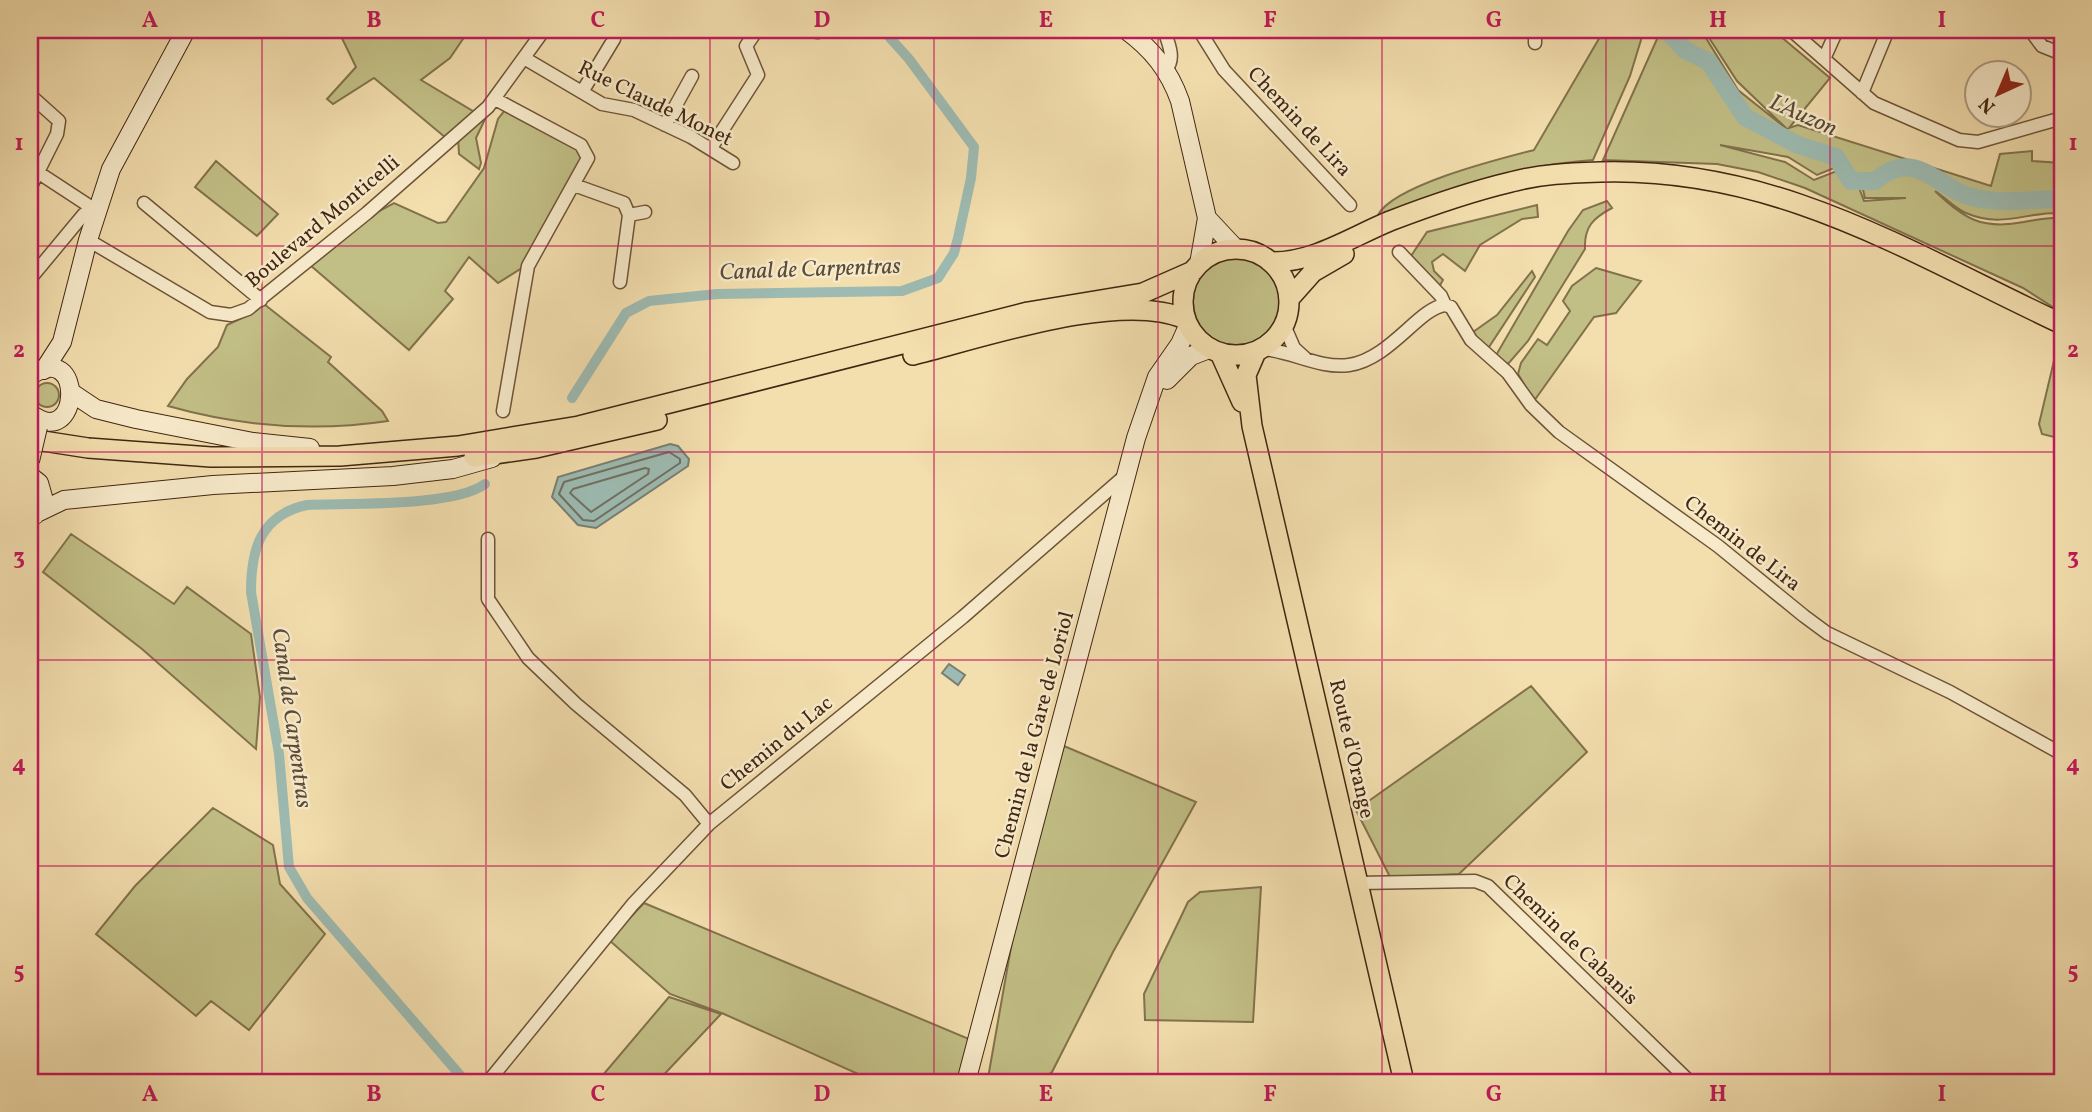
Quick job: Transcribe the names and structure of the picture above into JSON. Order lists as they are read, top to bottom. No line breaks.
{"streets":{"main road":["Chemin de la Gare de Loriol","Route d'Orange"],"street":["Rue Claude Monet","Chemin de Lira","Boulevard Monticelli","Chemin du Lac","Chemin de Cabanis"]},"crossings":[["Rue Claude Monet","Boulevard Monticelli"],["Chemin de la Gare de Loriol","Chemin du Lac"],["Chemin de la Gare de Loriol","Route d'Orange"],["Route d'Orange","Chemin de Cabanis"]],"water":["L'Auzon","Canal de Carpentras"],"north":"bottom left","grid":{"columns":["A","B","C","D","E","F","G","H","I"],"rows":["1","2","3","4","5"]}}
